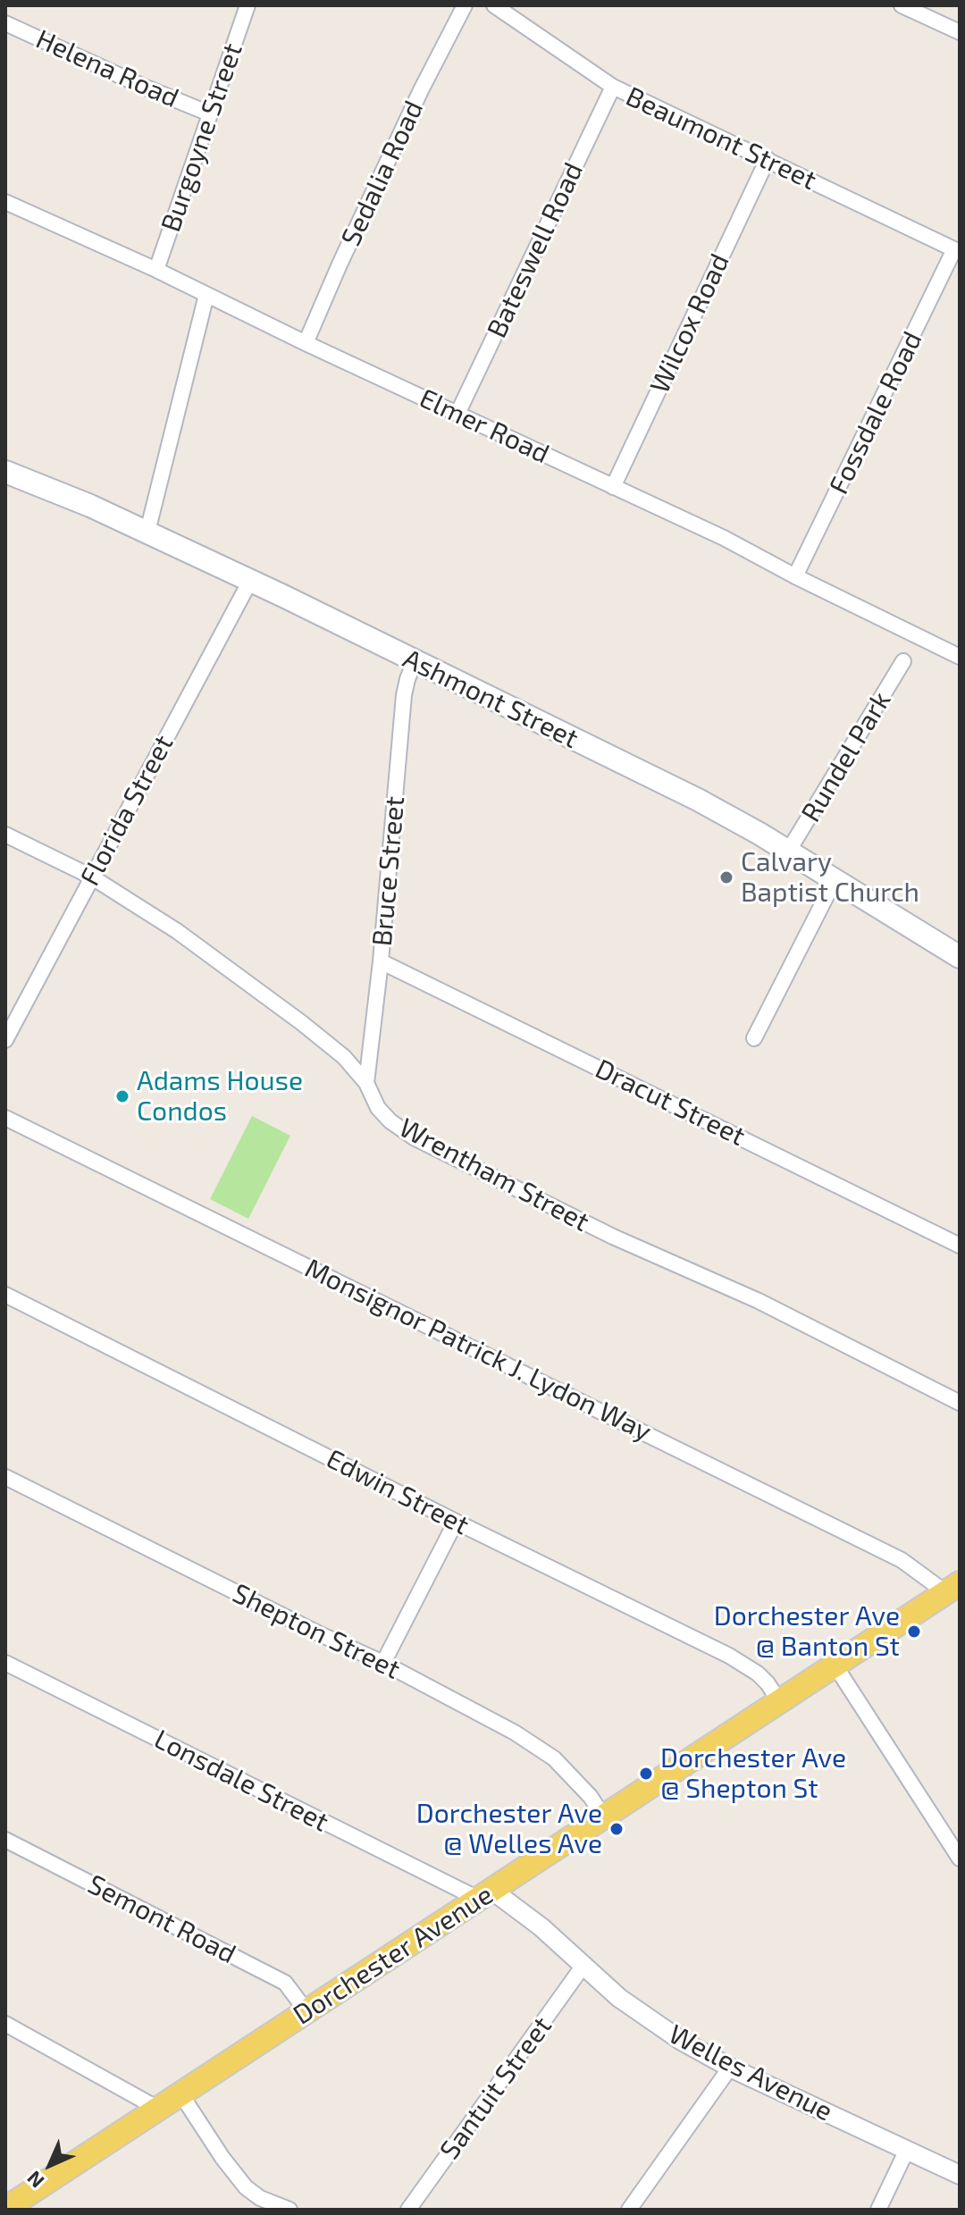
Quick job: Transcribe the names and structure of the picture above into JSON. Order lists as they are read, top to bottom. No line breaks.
{"streets":{"main road":["Ashmont Street","Dorchester Avenue"],"street":["Helena Road","Burgoyne Street","Beaumont Street","Sedalia Road","Bateswell Road","Wilcox Road","Fossdale Road","Elmer Road","Rundel Park","Florida Street","Bruce Street","Dracut Street","Wrentham Street","Monsignor Patrick J. Lydon Way","Edwin Street","Shepton Street","Lonsdale Street","Semont Road","Welles Avenue","Santuit Street"]},"crossings":[["Helena Road","Burgoyne Street"],["Burgoyne Street","Elmer Road"],["Beaumont Street","Bateswell Road"],["Beaumont Street","Wilcox Road"],["Beaumont Street","Fossdale Road"],["Sedalia Road","Elmer Road"],["Bateswell Road","Elmer Road"],["Wilcox Road","Elmer Road"],["Fossdale Road","Elmer Road"],["Ashmont Street","Rundel Park"],["Ashmont Street","Florida Street"],["Ashmont Street","Bruce Street"],["Florida Street","Wrentham Street"],["Bruce Street","Dracut Street"],["Bruce Street","Wrentham Street"],["Monsignor Patrick J. Lydon Way","Dorchester Avenue"],["Edwin Street","Dorchester Avenue"],["Shepton Street","Dorchester Avenue"],["Lonsdale Street","Dorchester Avenue"],["Lonsdale Street","Welles Avenue"],["Semont Road","Dorchester Avenue"],["Dorchester Avenue","Welles Avenue"],["Welles Avenue","Santuit Street"]],"places":["Calvary Baptist Church","Adams House Condos","Dorchester Ave @ Banton St","Dorchester Ave @ Shepton St","Dorchester Ave @ Welles Ave"],"north":"bottom left"}
